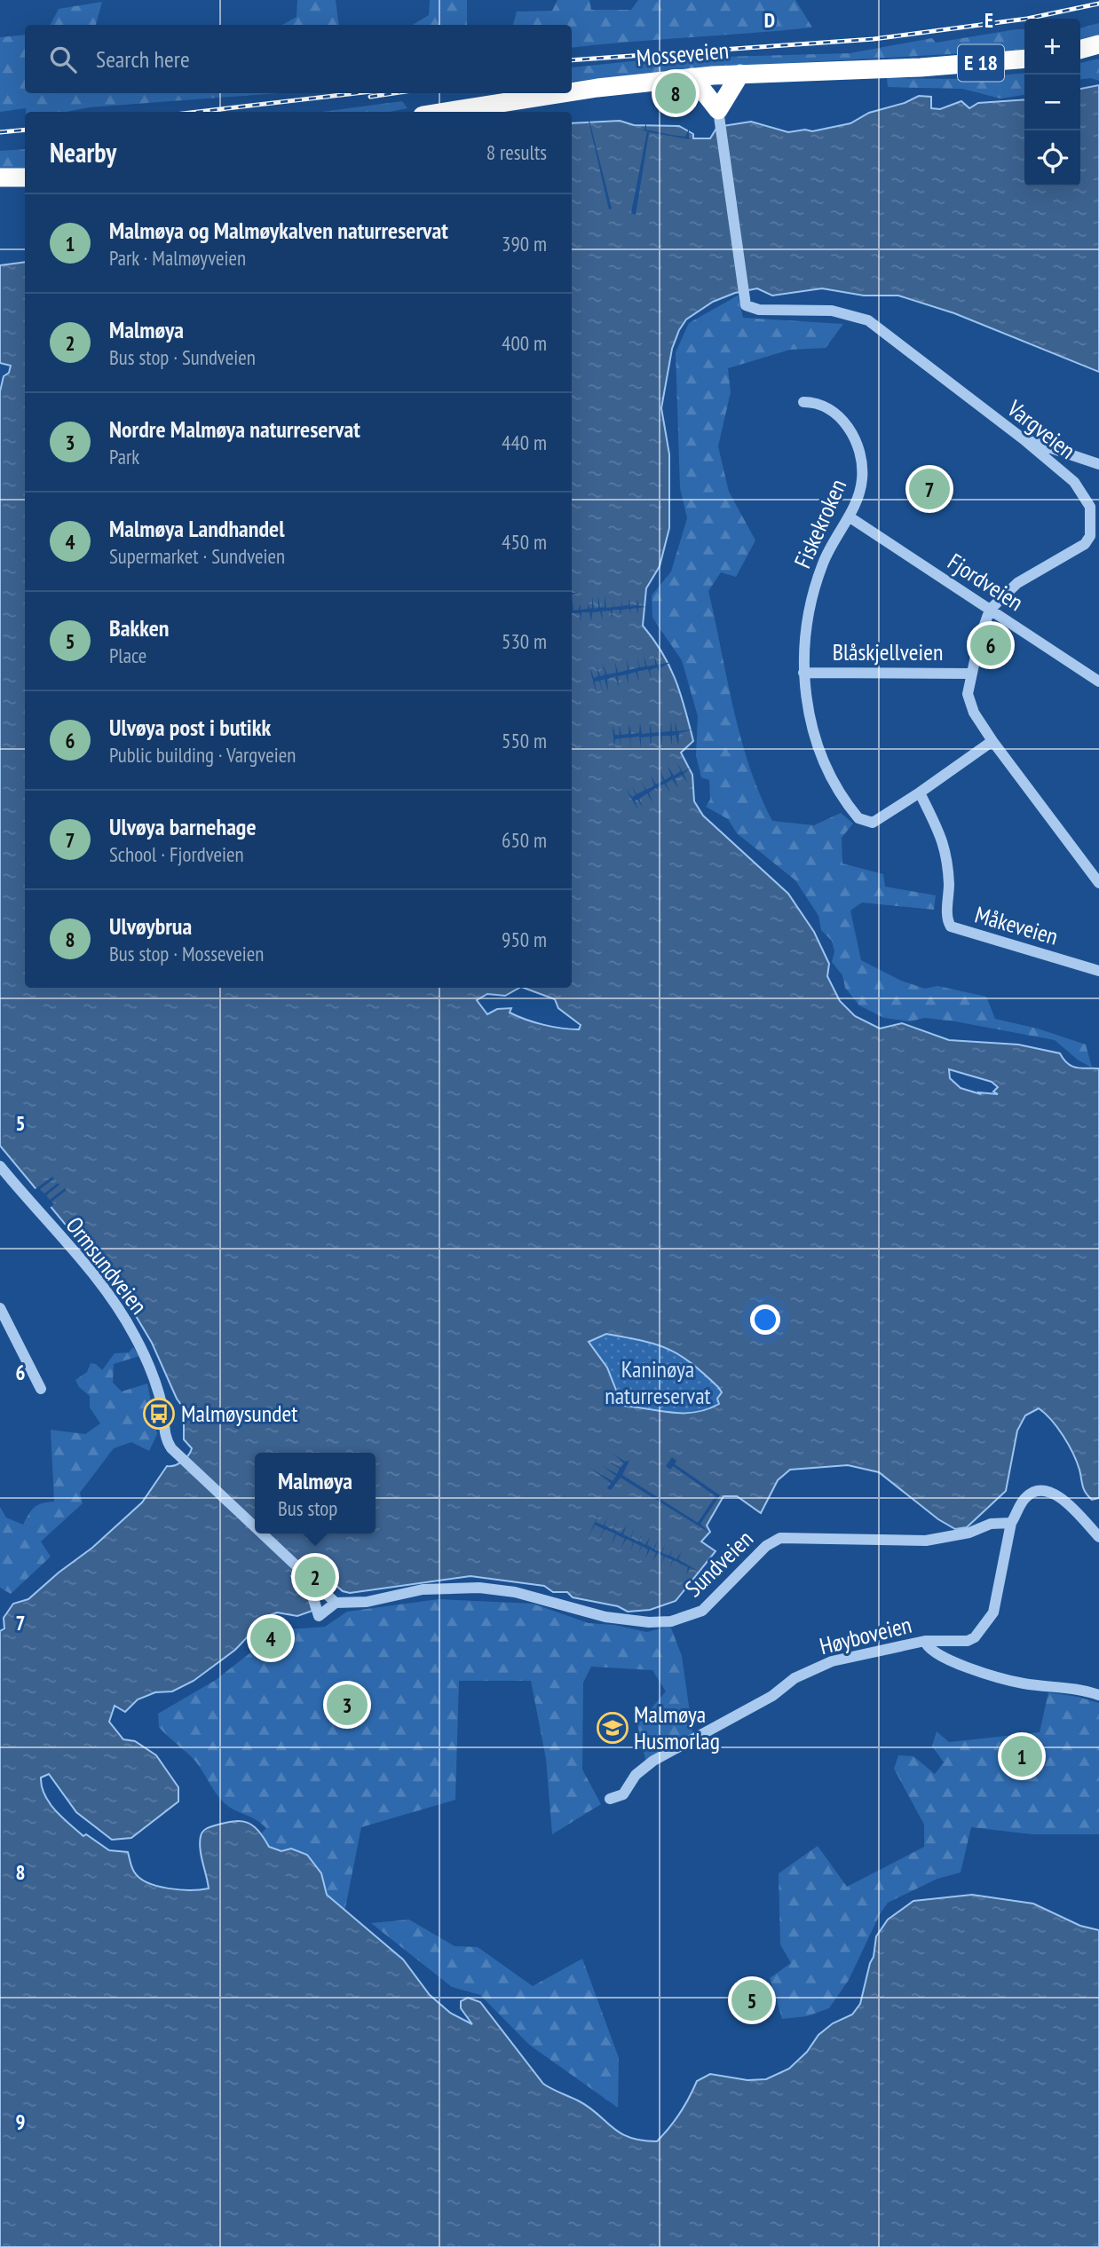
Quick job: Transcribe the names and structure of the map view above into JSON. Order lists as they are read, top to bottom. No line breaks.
{"streets":{"highway":["Mosseveien","E 18"],"street":["Vargveien","Fiskekroken","Fjordveien","Blåskjellveien","Måkeveien","Ormsundveien","Sundveien","Høyboveien"]},"crossings":[["Vargveien","Fiskekroken"],["Vargveien","Fjordveien"],["Vargveien","Blåskjellveien"],["Fiskekroken","Fjordveien"],["Fiskekroken","Blåskjellveien"],["Fiskekroken","Måkeveien"],["Ormsundveien","Sundveien"],["Sundveien","Høyboveien"]],"parks":["Kaninøya naturreservat"],"places":{"bus stop":["Malmøysundet"],"school or university":["Malmøya Husmorlag"]},"page":{"map_buttons":["+","−"],"search":"Search here","pins":["8","7","6","2","4","3","1","5"],"heading":["Nearby","8 results"],"list":[{"mark":"1","name":"Malmøya og Malmøykalven naturreservat","note":"Park · Malmøyveien","value":"390 m"},{"mark":"2","name":"Malmøya","note":"Bus stop · Sundveien","value":"400 m"},{"mark":"3","name":"Nordre Malmøya naturreservat","note":"Park","value":"440 m"},{"mark":"4","name":"Malmøya Landhandel","note":"Supermarket · Sundveien","value":"450 m"},{"mark":"5","name":"Bakken","note":"Place","value":"530 m"},{"mark":"6","name":"Ulvøya post i butikk","note":"Public building · Vargveien","value":"550 m"},{"mark":"7","name":"Ulvøya barnehage","note":"School · Fjordveien","value":"650 m"},{"mark":"8","name":"Ulvøybrua","note":"Bus stop · Mosseveien","value":"950 m"}],"popup":["Malmøya","Bus stop"]},"grid":{"columns":["D","E"],"rows":["5","6","7","8","9"]}}
